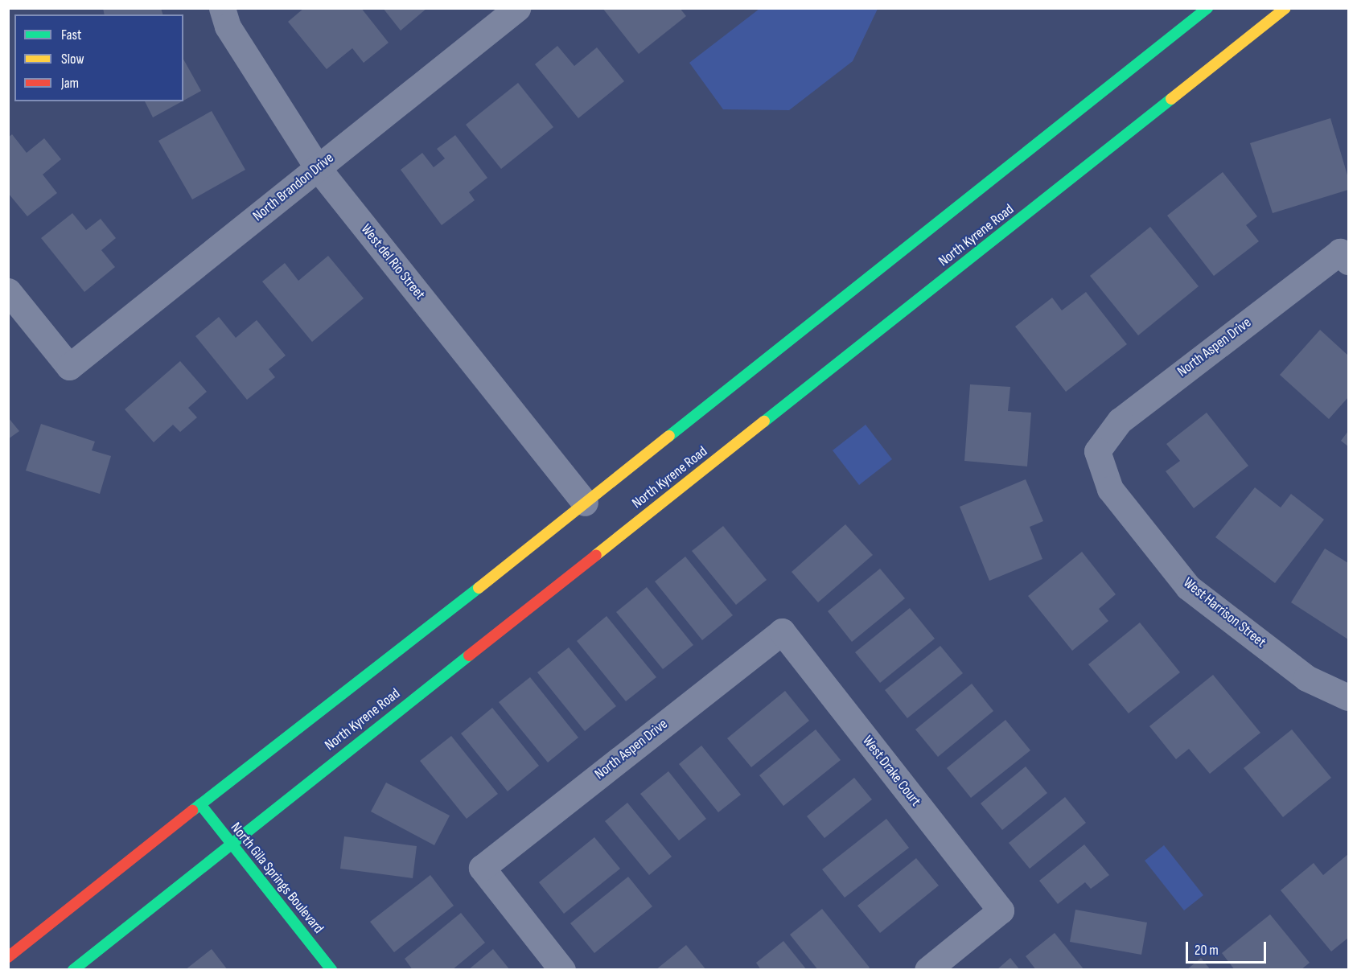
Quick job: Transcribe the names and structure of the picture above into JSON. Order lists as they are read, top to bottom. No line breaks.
{"streets":{"main road":["North Kyrene Road","North Gila Springs Boulevard"],"street":["North Brandon Drive","West del Rio Street","North Aspen Drive","West Harrison Street","West Drake Court"]},"crossings":[["North Brandon Drive","West del Rio Street"],["North Kyrene Road","North Gila Springs Boulevard"],["North Aspen Drive","West Harrison Street"],["North Aspen Drive","West Drake Court"]],"legend":["Fast","Slow","Jam"],"scale_bar":"20 m"}
